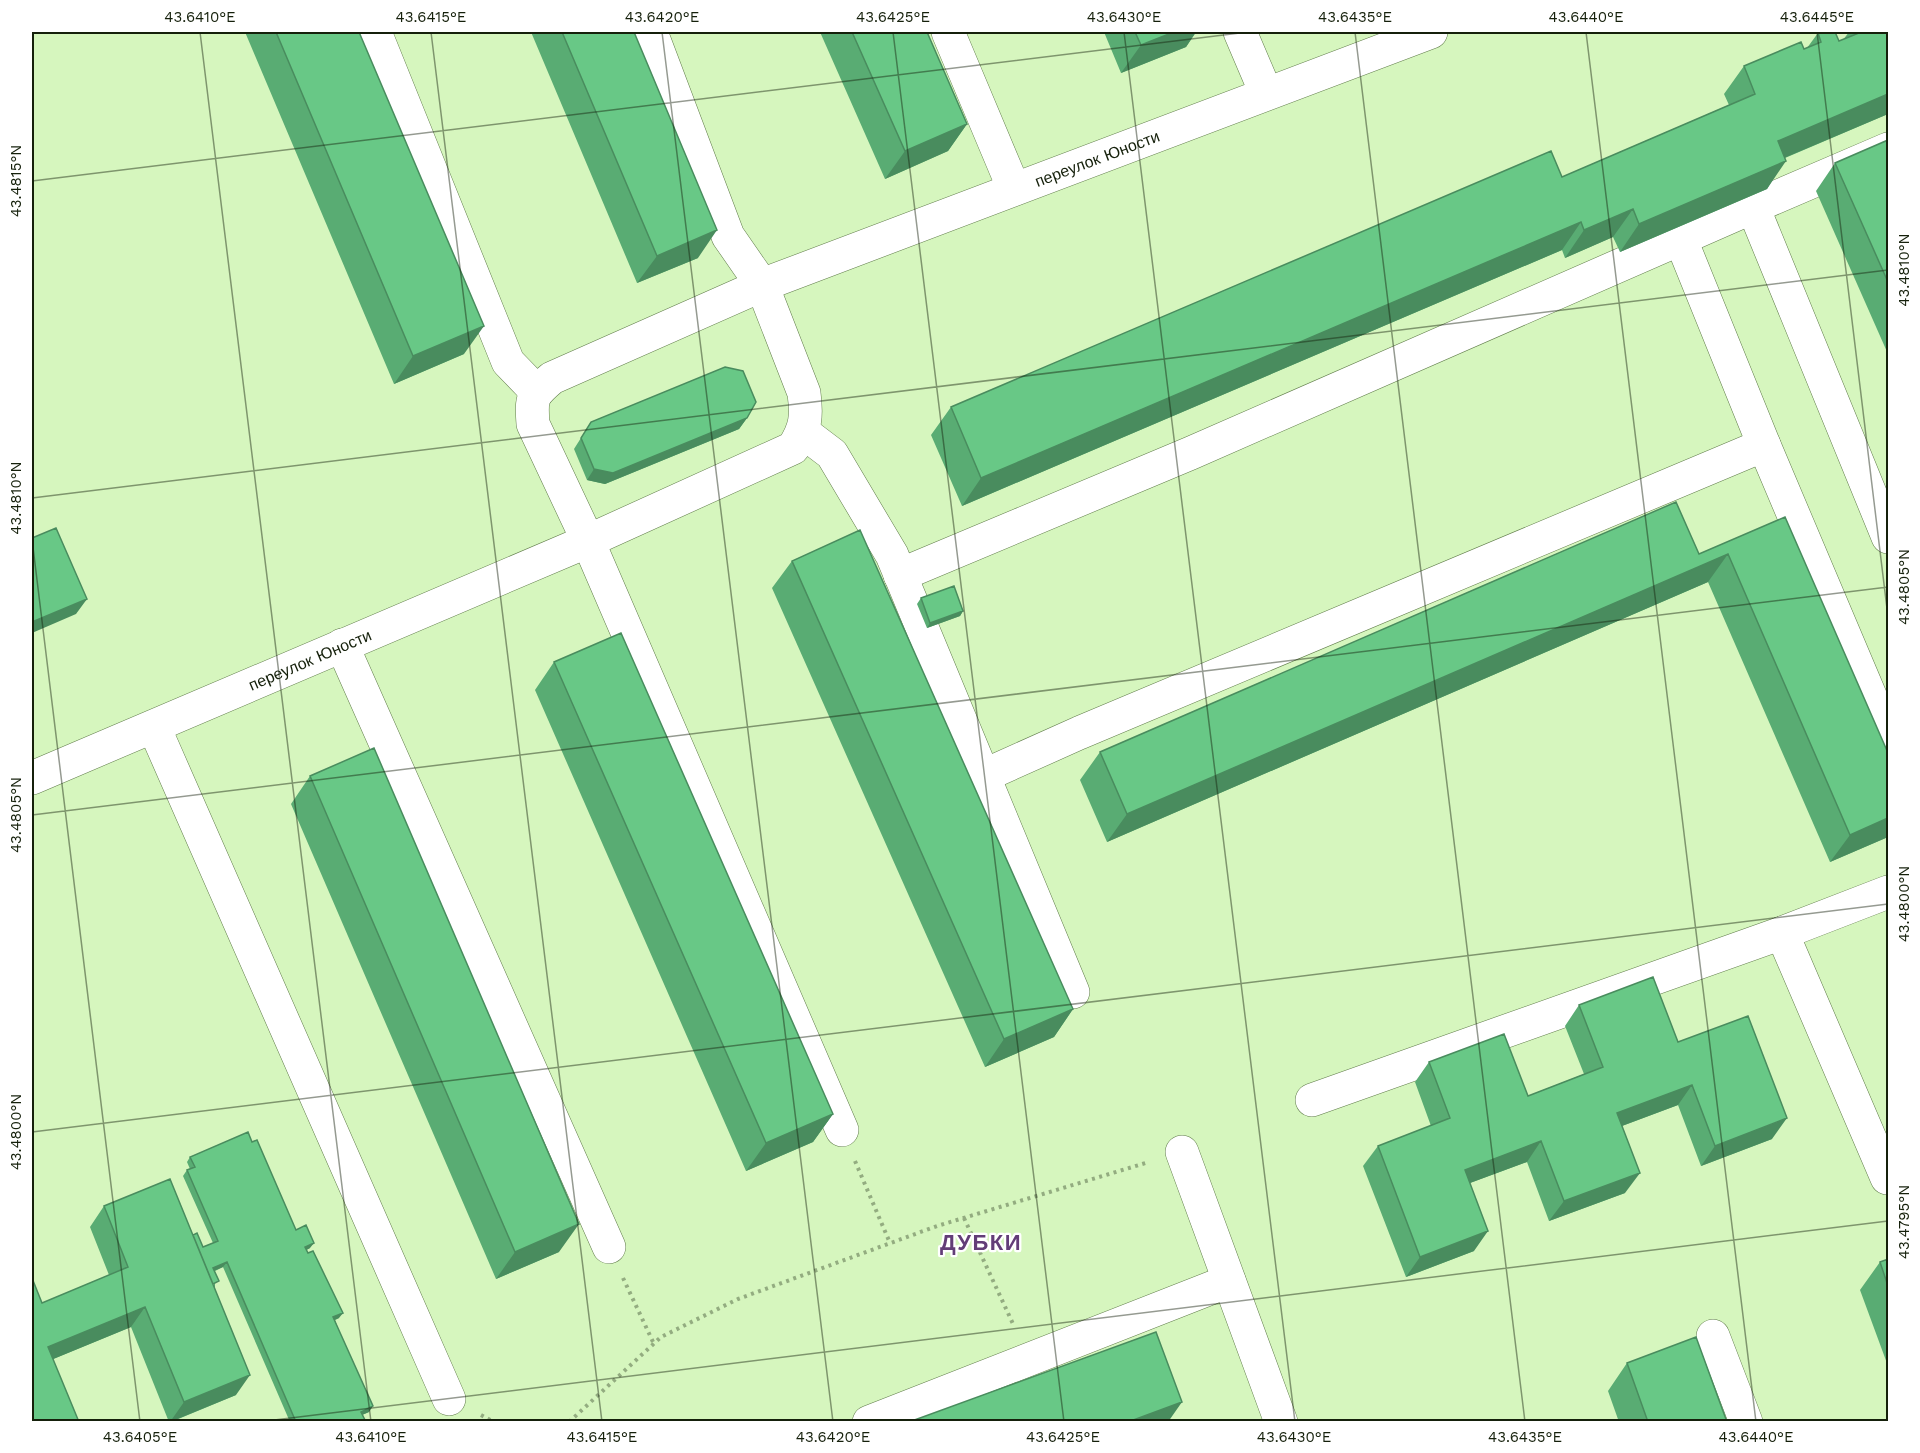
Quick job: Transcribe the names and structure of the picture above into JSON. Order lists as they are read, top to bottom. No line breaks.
{"streets":{"street":["переулок Юности"]},"districts":["ДУБКИ"],"coordinates":["43.6410°E","43.6415°E","43.6420°E","43.6425°E","43.6430°E","43.6435°E","43.6440°E","43.6445°E","43.4815°N","43.4810°N","43.4805°N","43.4800°N","43.4795°N","43.6405°E"]}
